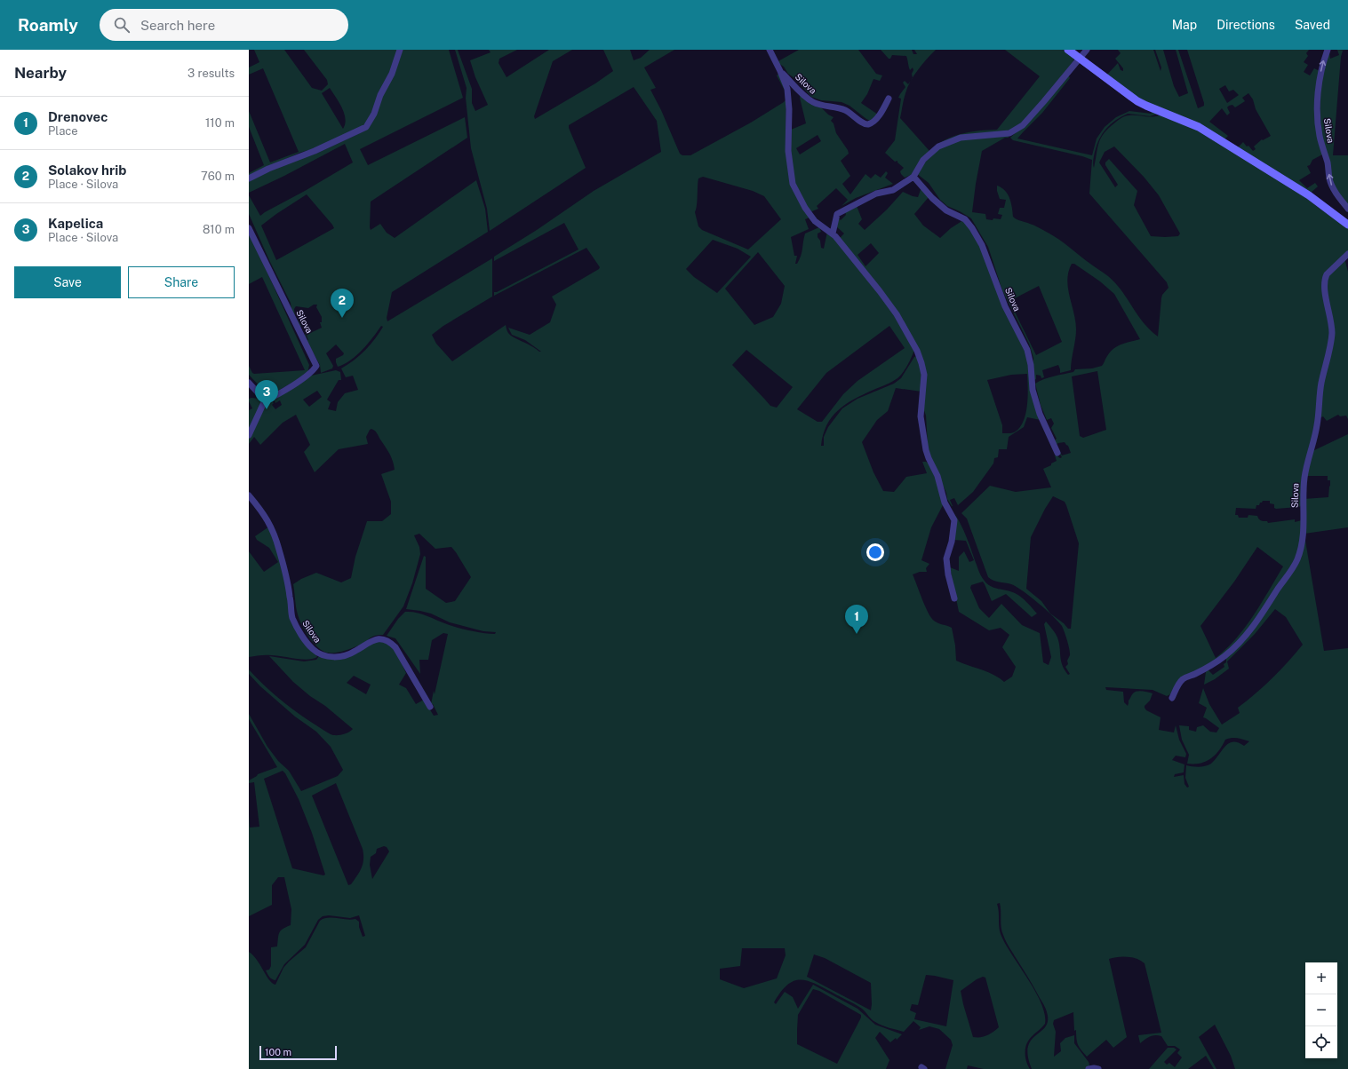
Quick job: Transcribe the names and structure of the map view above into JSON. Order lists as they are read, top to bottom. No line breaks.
{"streets":{"street":["Silova"]},"scale_bar":"100 m","page":{"header":"Roamly","search":"Search here","nav":["Map","Directions","Saved"],"heading":["Nearby","3 results"],"list":[{"mark":"1","name":"Drenovec","note":"Place","value":"110 m"},{"mark":"2","name":"Solakov hrib","note":"Place · Silova","value":"760 m"},{"mark":"3","name":"Kapelica","note":"Place · Silova","value":"810 m"}],"buttons":["Save","Share"],"pins":["2","3","1"],"map_buttons":["+","−"],"scale":"100 m"}}
